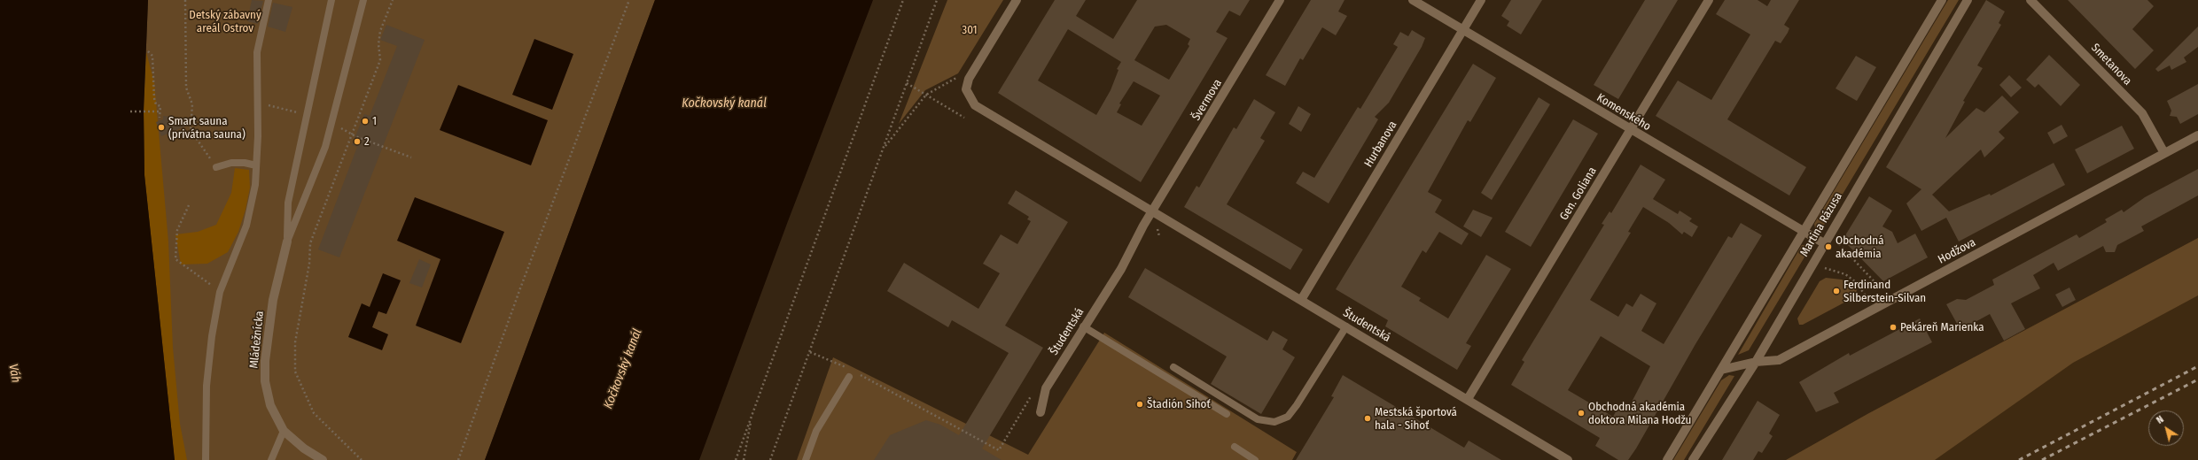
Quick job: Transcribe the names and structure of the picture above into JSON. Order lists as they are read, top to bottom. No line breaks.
{"streets":{"street":["Smetanova","Švermova","Komenského","Hurbanova","Gen. Goliana","Martina Rázusa","Hodžova","Študentská","Mládežnícka"]},"crossings":[["Smetanova","Hodžova"],["Švermova","Študentská"],["Komenského","Hurbanova"],["Komenského","Gen. Goliana"],["Komenského","Martina Rázusa"],["Hurbanova","Študentská"],["Gen. Goliana","Študentská"],["Martina Rázusa","Hodžova"]],"water":["Kočkovský kanál","Váh"],"parks":["Detský zábavný areál Ostrov","301"],"places":["1","Smart sauna (privátna sauna)","2","Obchodná akadémia","Ferdinand Silberstein-Silvan","Pekáreň Marienka","Štadión Sihoť","Obchodná akadémia doktora Milana Hodžu","Mestská športová hala - Sihoť"],"north":"top left"}
